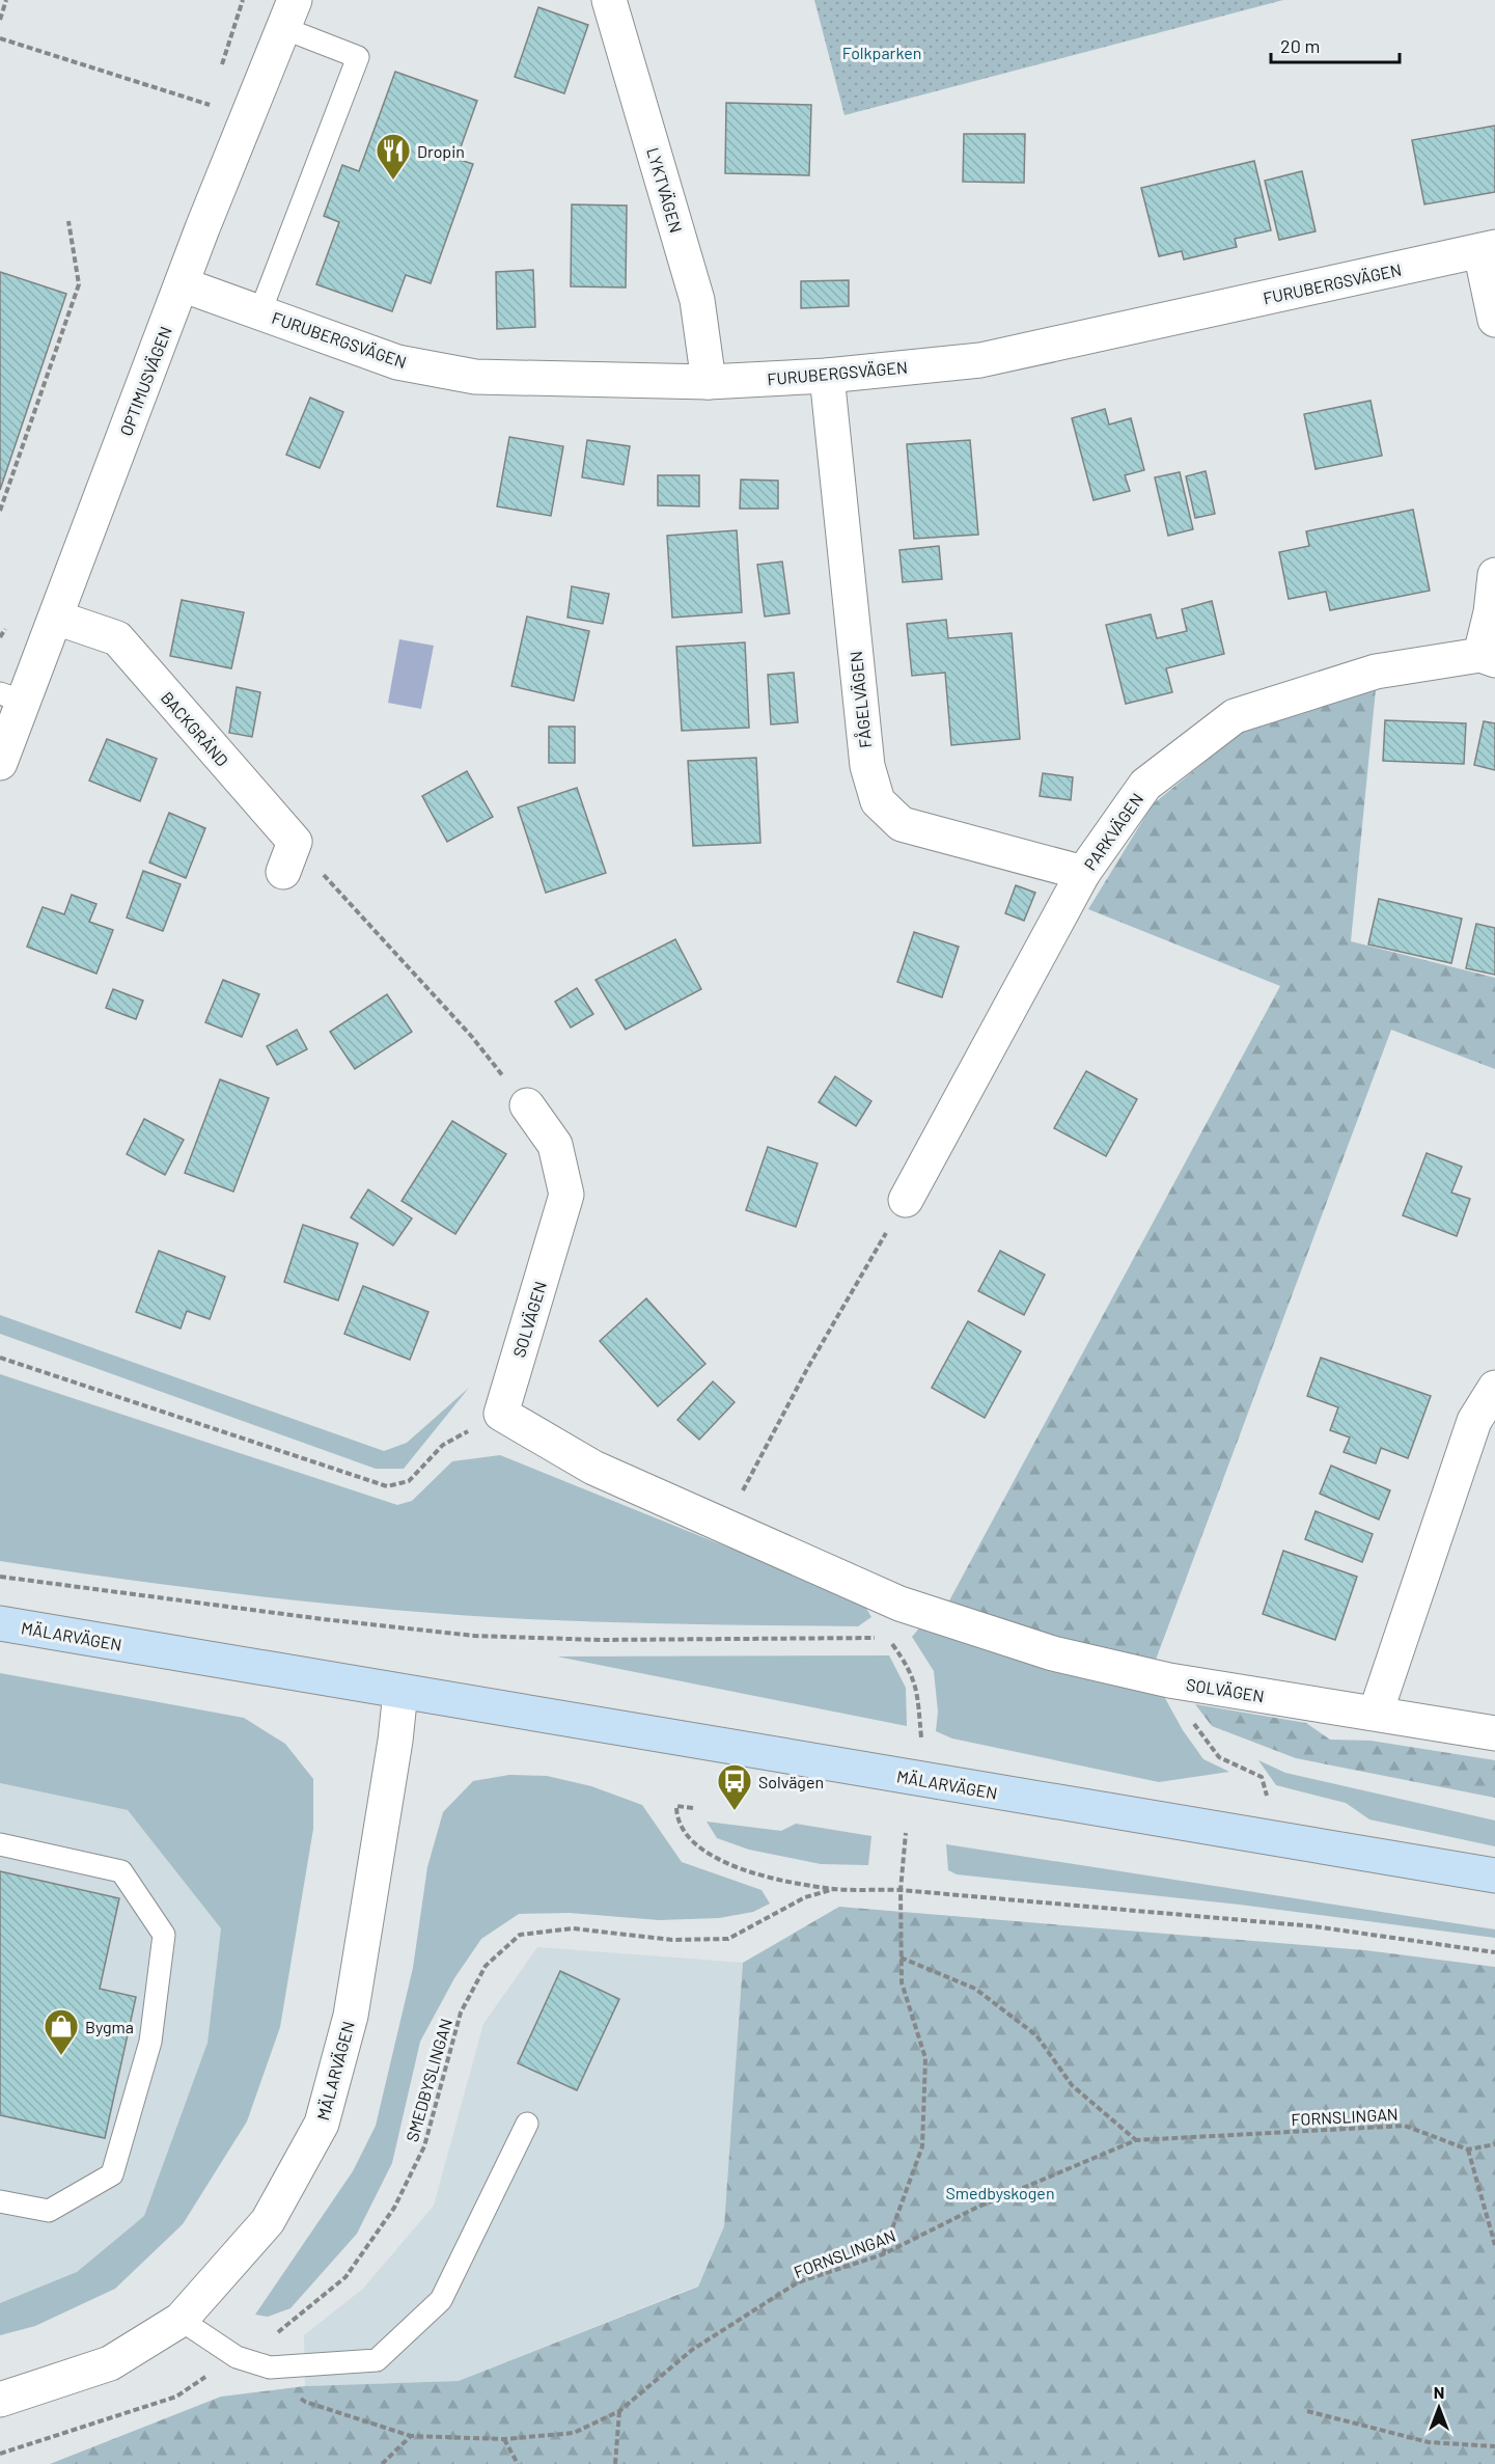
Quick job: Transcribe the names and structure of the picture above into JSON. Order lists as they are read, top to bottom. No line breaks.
{"streets":{"main road":["MÄLARVÄGEN"],"street":["LYKTVÄGEN","FURUBERGSVÄGEN","OPTIMUSVÄGEN","FÅGELVÄGEN","BACKGRÄND","PARKVÄGEN","SOLVÄGEN"],"path":["SMEDBYSLINGAN","FORNSLINGAN"]},"crossings":[["LYKTVÄGEN","FURUBERGSVÄGEN"],["FURUBERGSVÄGEN","OPTIMUSVÄGEN"],["FURUBERGSVÄGEN","FÅGELVÄGEN"],["OPTIMUSVÄGEN","BACKGRÄND"],["FÅGELVÄGEN","PARKVÄGEN"]],"parks":["Folkparken","Smedbyskogen"],"places":{"restaurant":["Dropin"],"bus stop":["Solvägen"],"shop":["Bygma"]},"scale_bar":"20 m","north":"top"}
